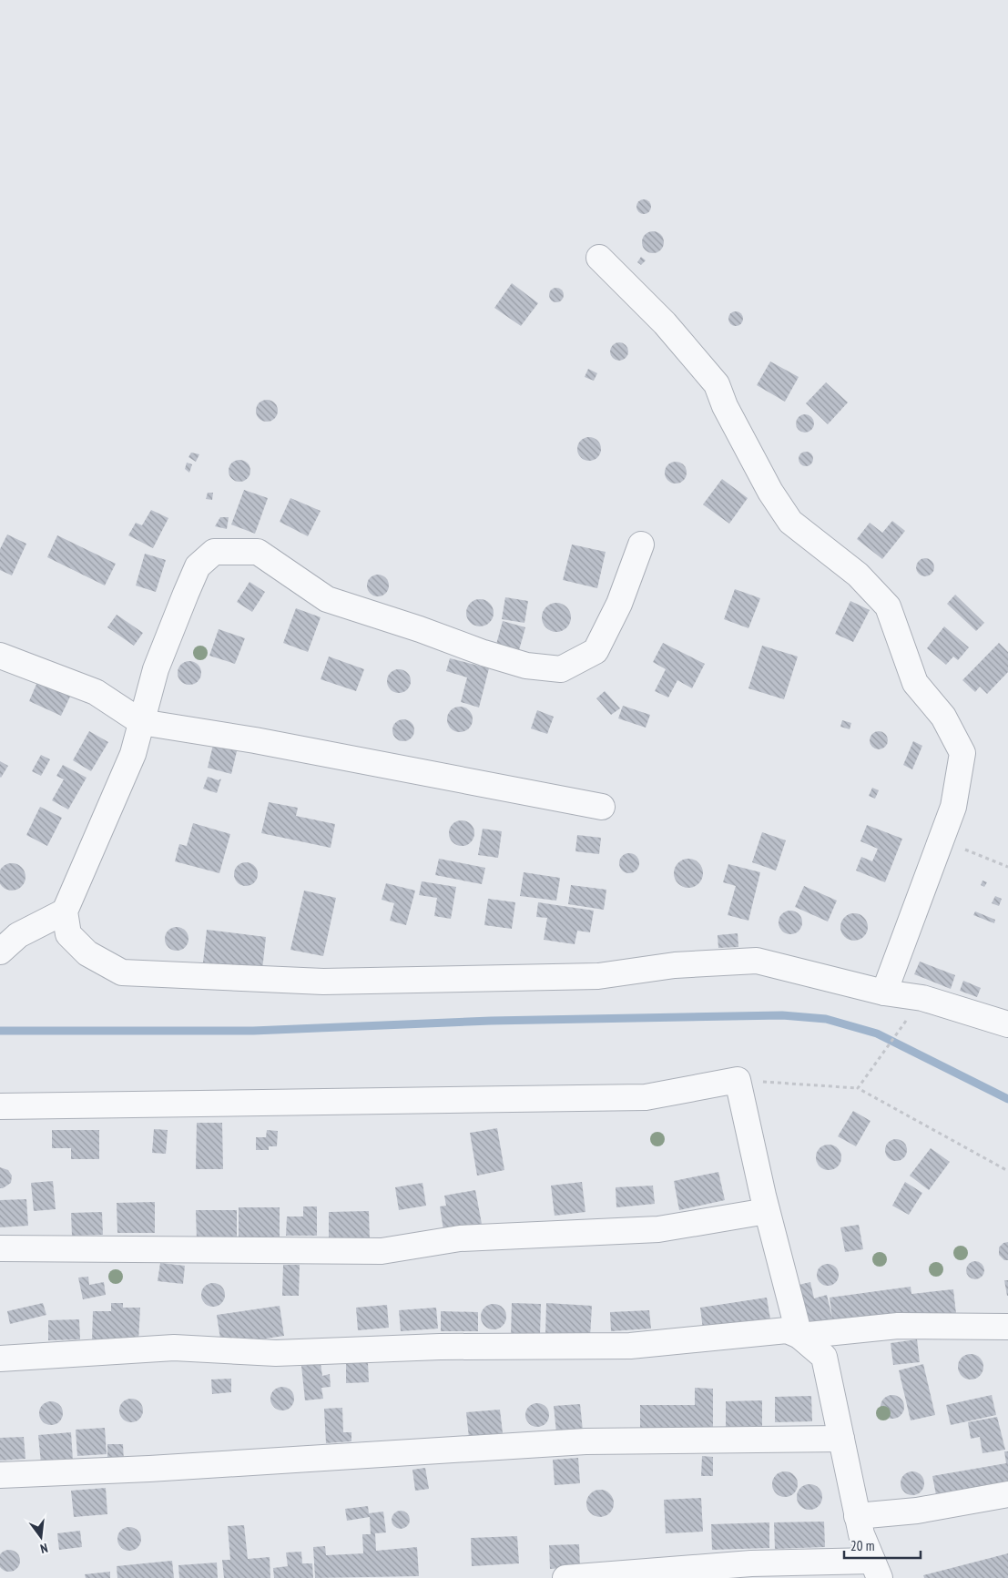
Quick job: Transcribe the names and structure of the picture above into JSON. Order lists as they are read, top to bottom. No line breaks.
{"scale_bar":"20 m","north":"bottom"}
